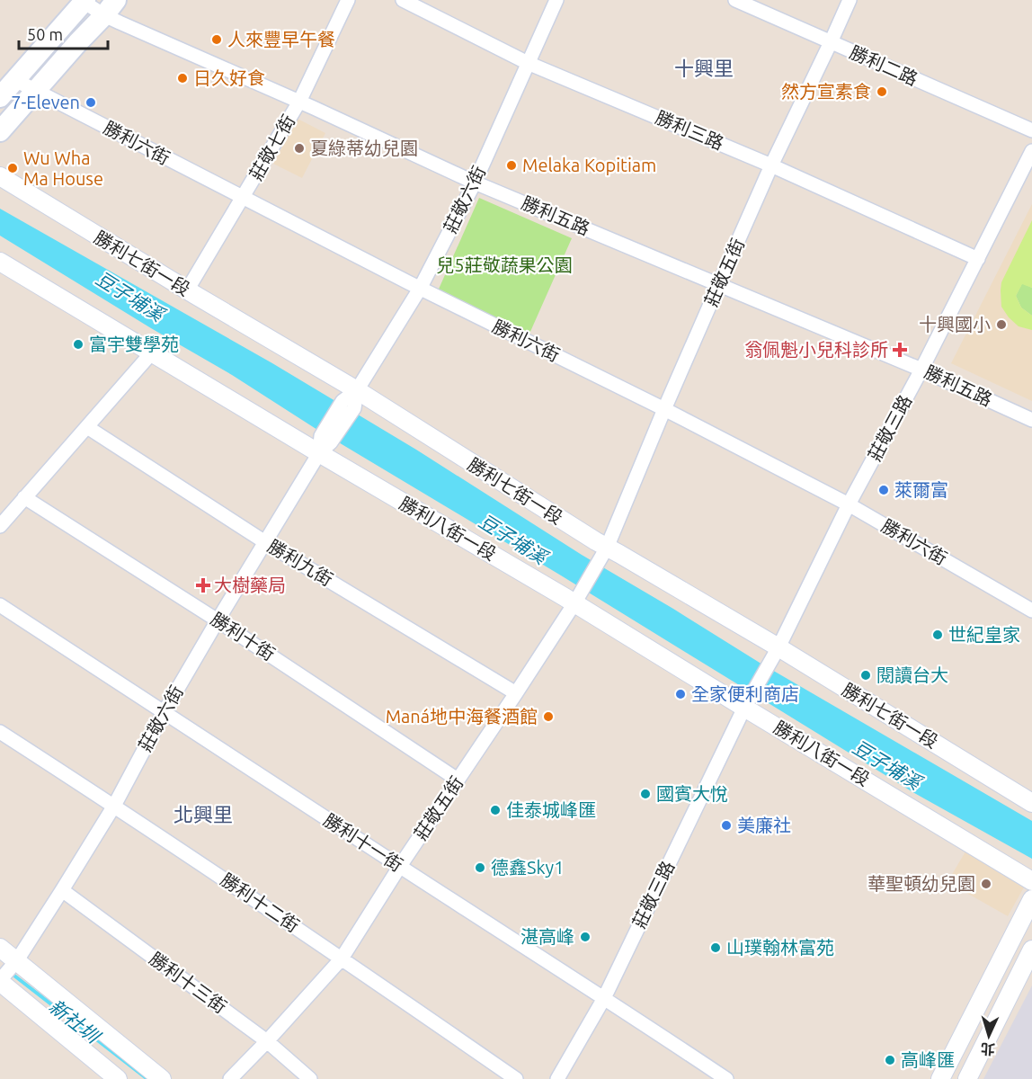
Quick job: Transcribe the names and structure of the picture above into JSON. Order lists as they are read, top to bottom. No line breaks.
{"streets":{"street":["勝利二路","勝利三路","勝利六街","莊敬七街","莊敬六街","勝利五路","勝利七街一段","莊敬五街","莊敬三路","勝利八街一段","勝利九街","勝利十街","勝利十一街","勝利十二街","勝利十三街"]},"crossings":[["勝利二路","莊敬五街"],["勝利三路","莊敬六街"],["勝利三路","莊敬五街"],["勝利三路","莊敬三路"],["勝利六街","莊敬七街"],["勝利六街","莊敬六街"],["勝利六街","莊敬五街"],["勝利六街","莊敬三路"],["莊敬七街","勝利五路"],["莊敬七街","勝利七街一段"],["莊敬六街","勝利五路"],["莊敬六街","勝利七街一段"],["莊敬六街","勝利八街一段"],["莊敬六街","勝利九街"],["莊敬六街","勝利十街"],["莊敬六街","勝利十一街"],["莊敬六街","勝利十二街"],["莊敬六街","勝利十三街"],["勝利五路","莊敬五街"],["勝利五路","莊敬三路"],["勝利七街一段","莊敬五街"],["勝利七街一段","莊敬三路"],["莊敬五街","勝利八街一段"],["莊敬五街","勝利九街"],["莊敬五街","勝利十街"],["莊敬五街","勝利十一街"],["莊敬五街","勝利十二街"],["莊敬五街","勝利十三街"],["莊敬三路","勝利八街一段"],["莊敬三路","勝利十一街"]],"districts":["十興里","北興里"],"water":["豆子埔溪","新社圳"],"parks":["兒5莊敬蔬果公園"],"places":{"other":["人來豐早午餐","日久好食","然方宣素食","7-Eleven","夏綠蒂幼兒園","Melaka Kopitiam","Wu Wha Ma House","十興國小","富宇雙學苑","萊爾富","世紀皇家","閱讀台大","全家便利商店","Maná地中海餐酒館","國賓大悅","佳泰城峰匯","美廉社","德鑫Sky1","華聖頓幼兒園","湛高峰","山璞翰林富苑","高峰匯"],"health":["翁佩魁小兒科診所","大樹藥局"]},"scale_bar":"50 m","north":"bottom"}
